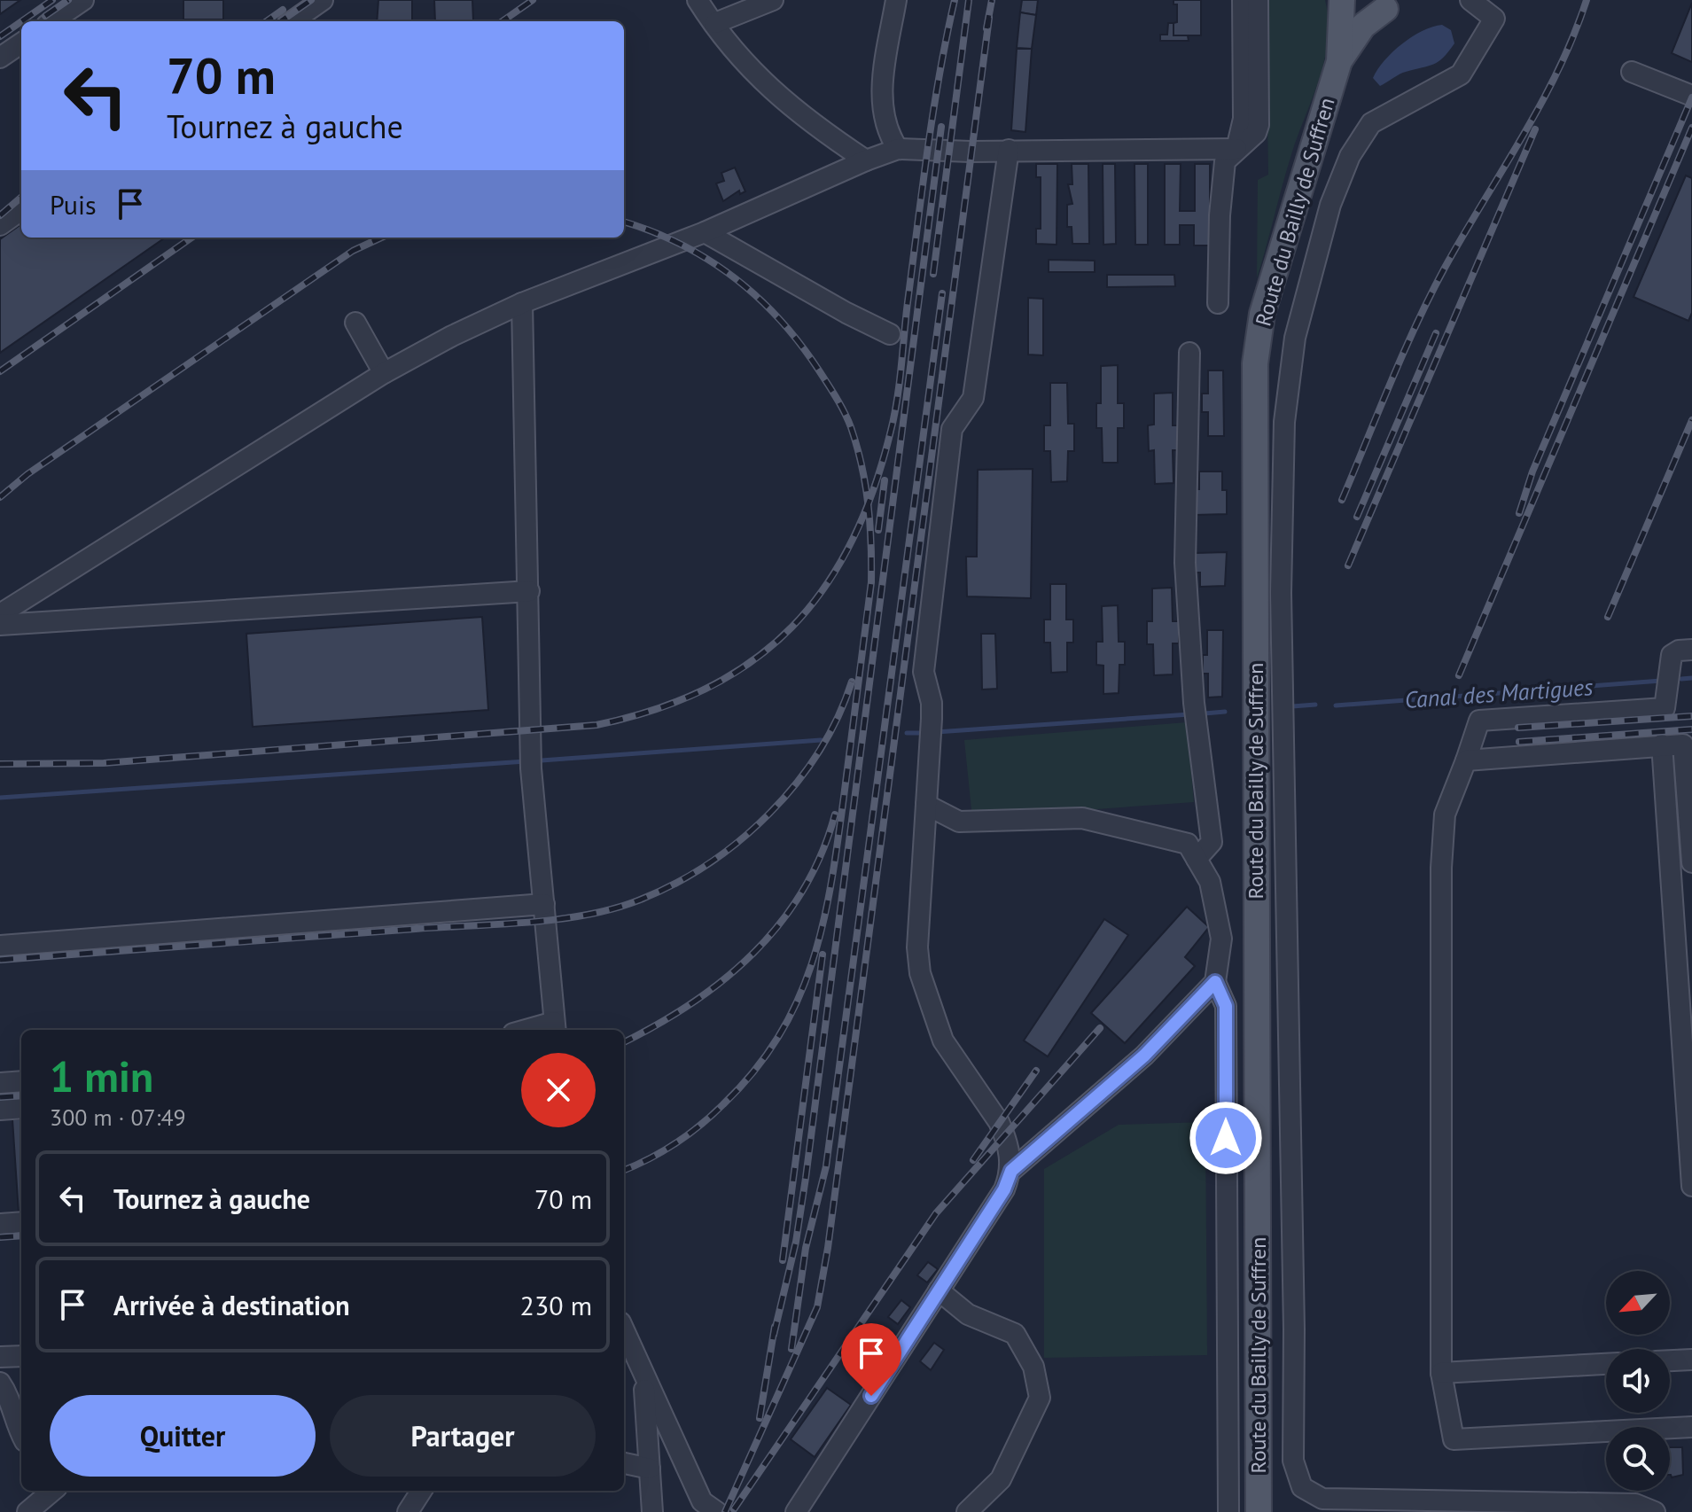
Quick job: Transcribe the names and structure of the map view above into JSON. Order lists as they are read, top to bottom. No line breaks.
{"streets":{"main road":["Route du Bailly de Suffren"]},"water":["Canal des Martigues"],"north":"bottom left","page":{"turn":["70 m","Tournez à gauche"],"then":"Puis","heading":["1 min","300 m · 07:49"],"list":[{"name":"Tournez à gauche","value":"70 m"},{"name":"Arrivée à destination","value":"230 m"}],"buttons":["Quitter","Partager"]}}
